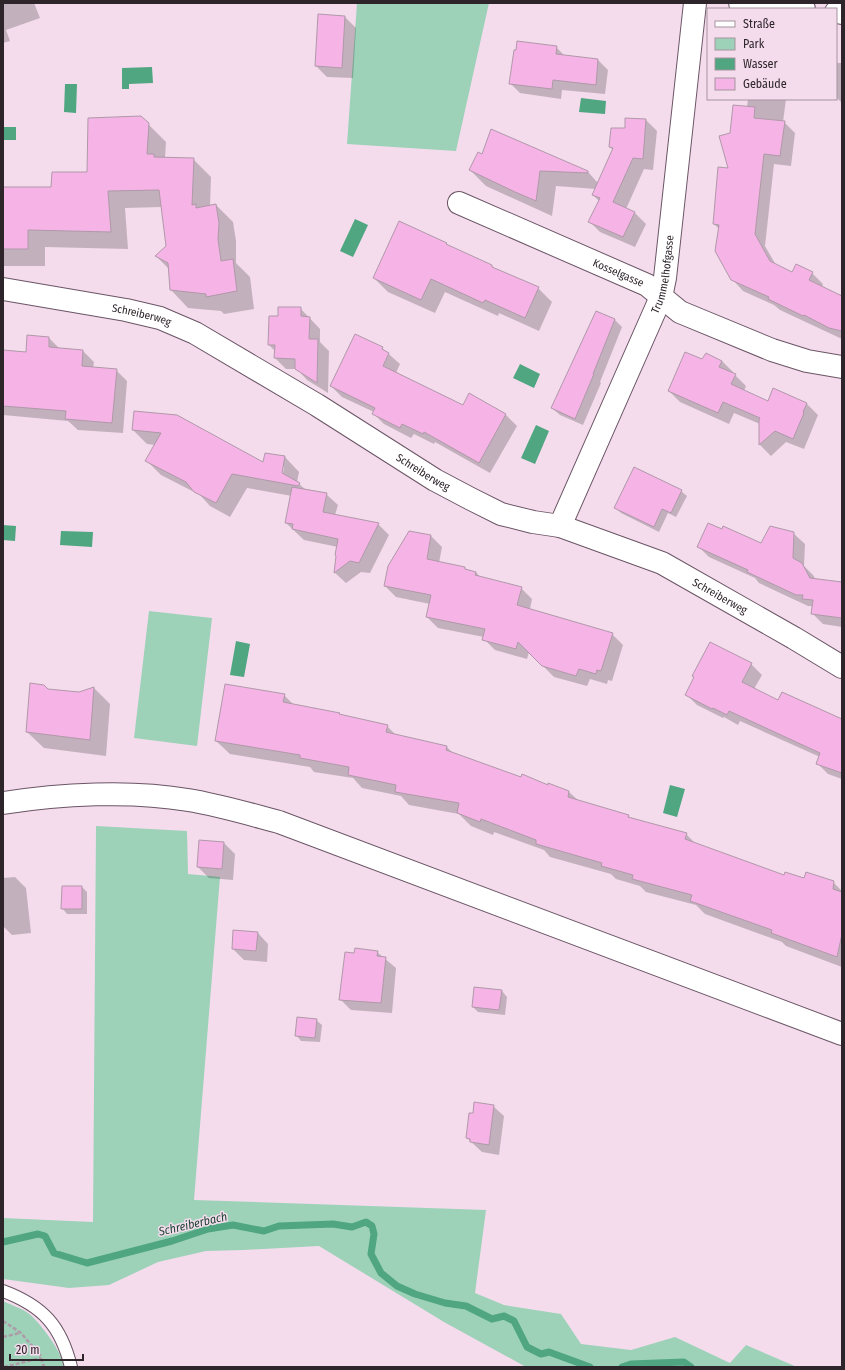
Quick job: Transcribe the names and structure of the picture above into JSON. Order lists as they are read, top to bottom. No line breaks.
{"streets":{"street":["Kosselgasse","Trummelhofgasse","Schreiberweg"]},"crossings":[["Kosselgasse","Trummelhofgasse"],["Trummelhofgasse","Schreiberweg"]],"water":["Schreiberbach"],"legend":["Straße","Park","Wasser","Gebäude"],"scale_bar":"20 m"}
